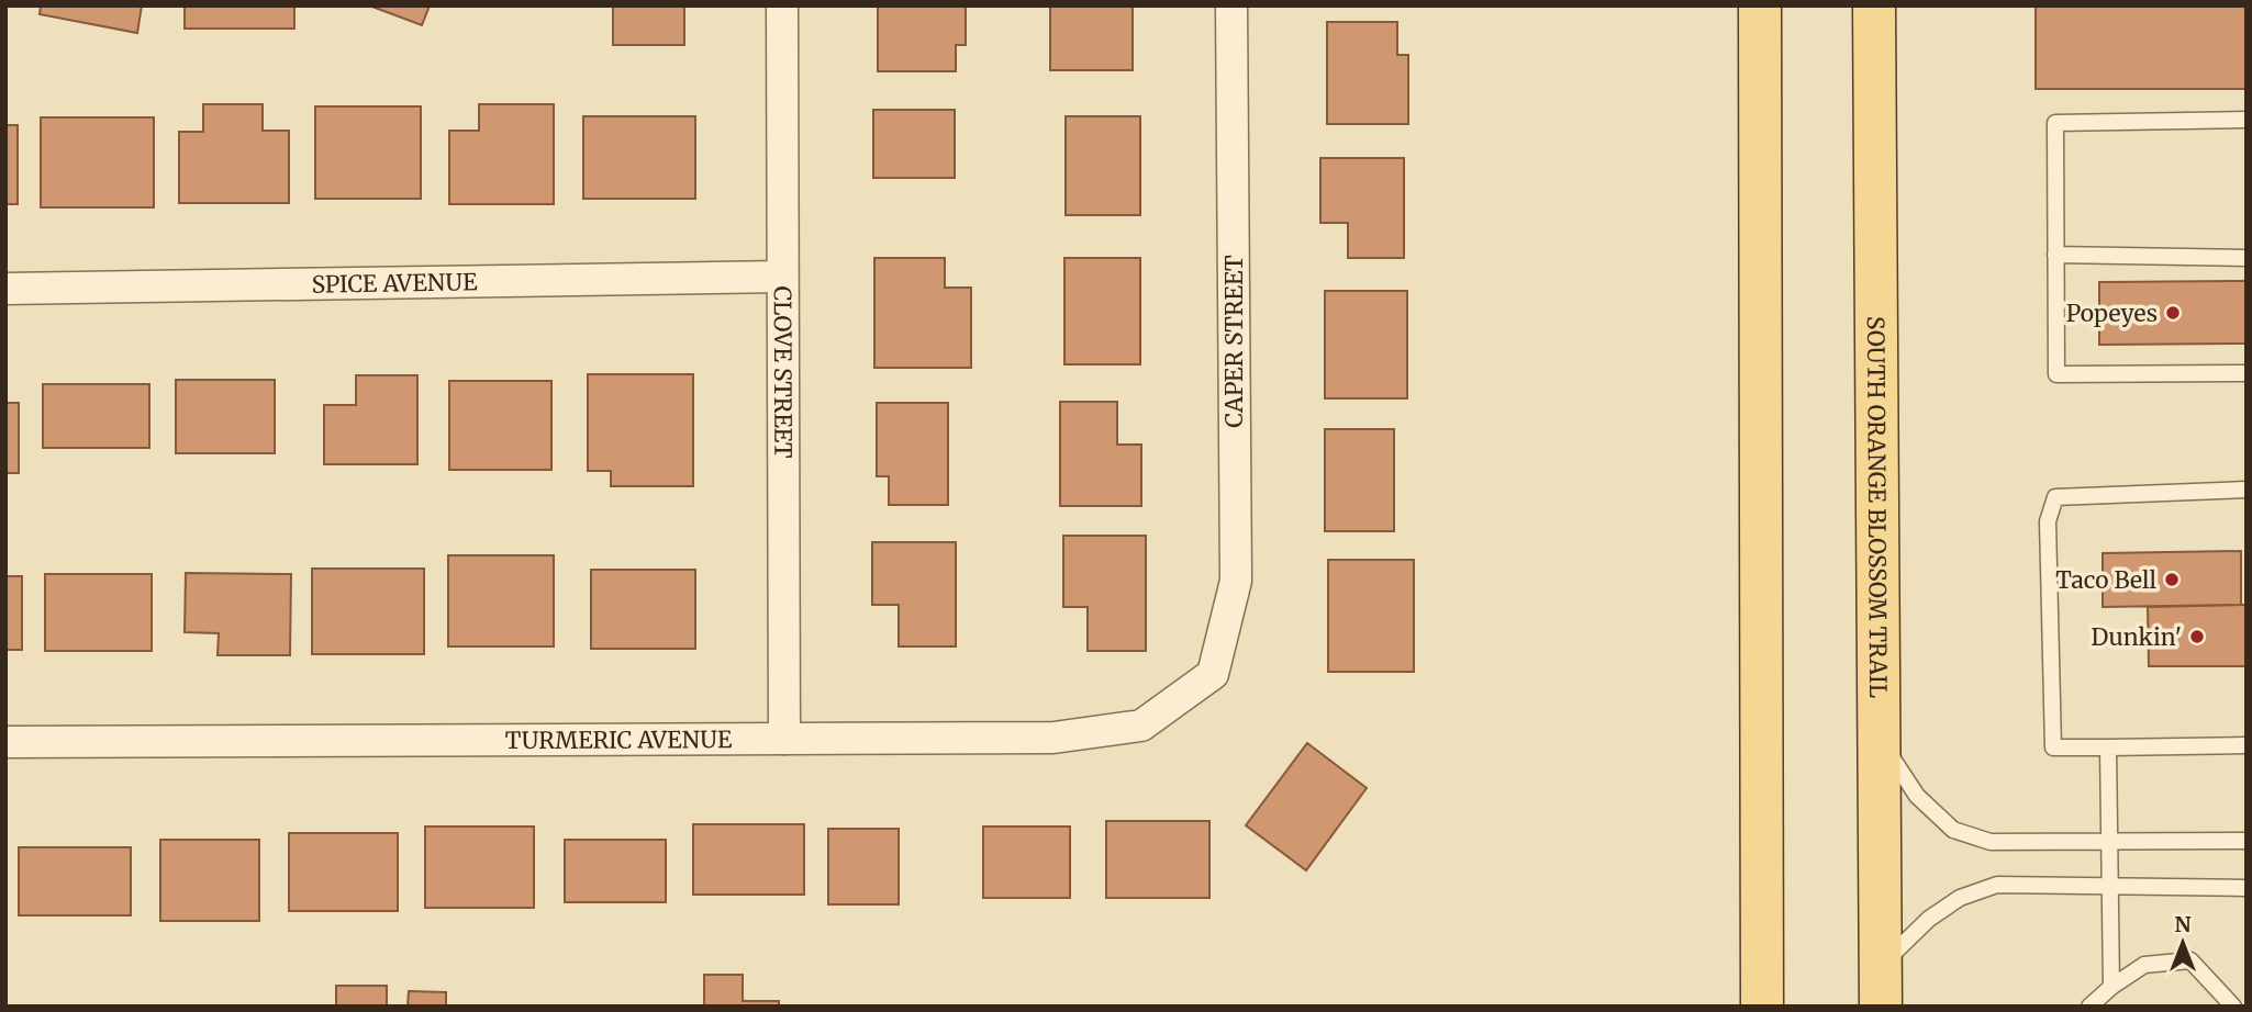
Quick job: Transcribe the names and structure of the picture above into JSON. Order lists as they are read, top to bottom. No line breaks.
{"streets":{"main road":["SOUTH ORANGE BLOSSOM TRAIL"],"street":["SPICE AVENUE","CAPER STREET","CLOVE STREET","TURMERIC AVENUE"]},"crossings":[["SPICE AVENUE","CLOVE STREET"],["CAPER STREET","TURMERIC AVENUE"],["CLOVE STREET","TURMERIC AVENUE"]],"places":["Popeyes","Taco Bell","Dunkin'"],"north":"top"}
